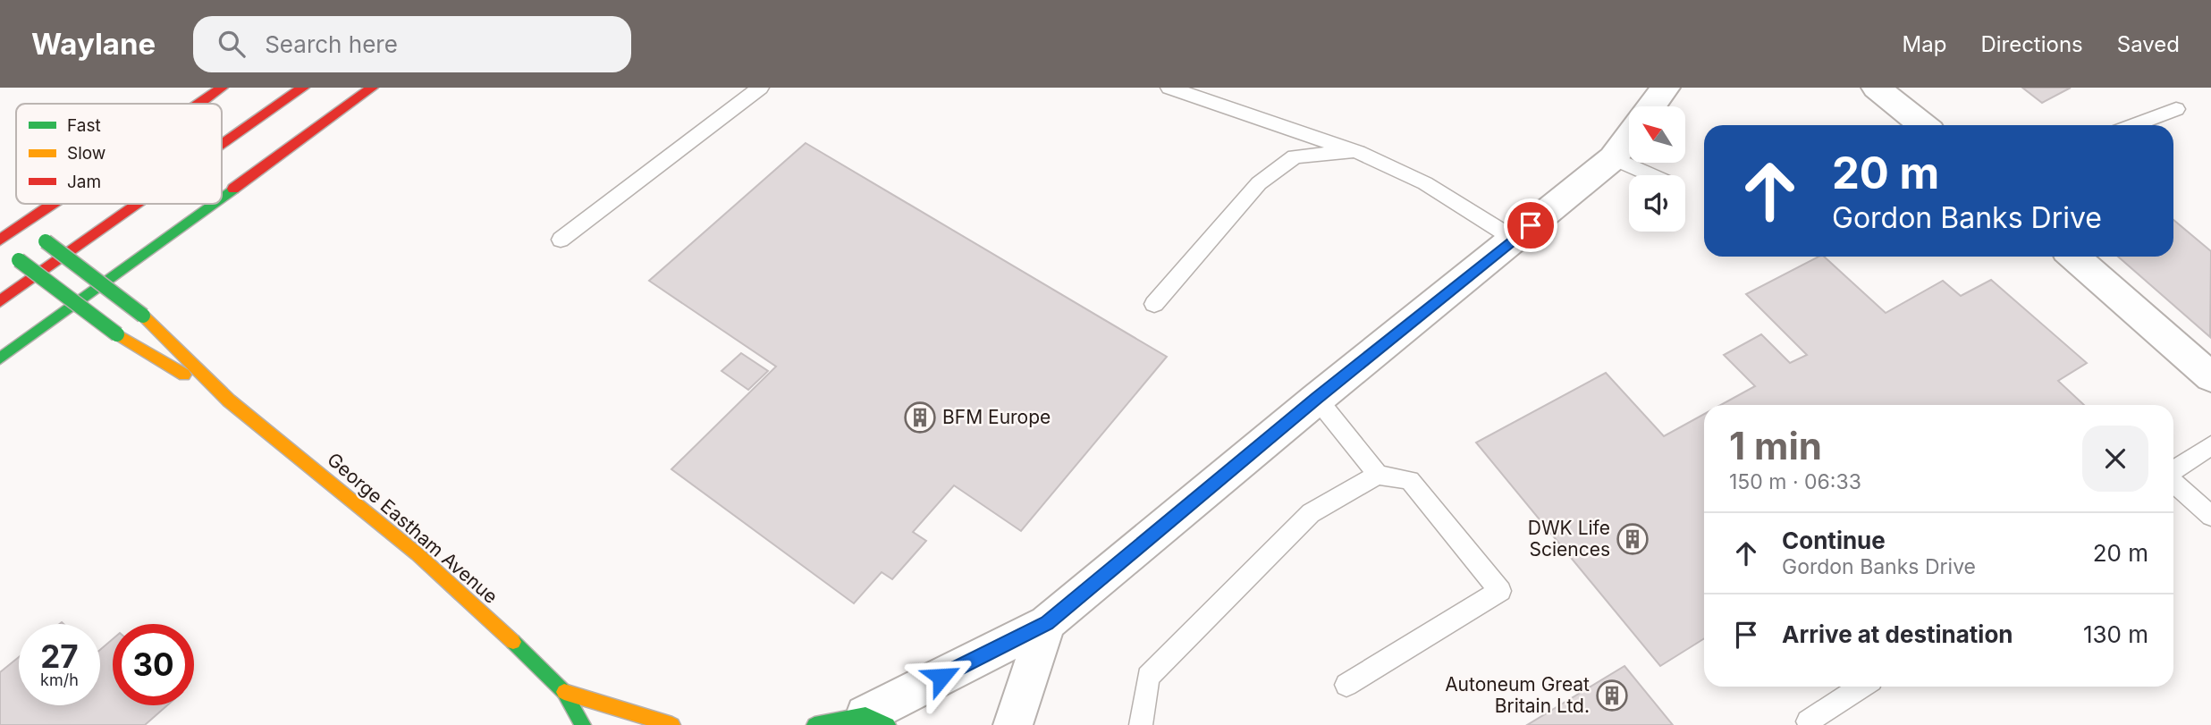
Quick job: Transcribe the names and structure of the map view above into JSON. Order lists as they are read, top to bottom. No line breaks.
{"streets":{"main road":["George Eastham Avenue"]},"places":{"building":["BFM Europe","DWK Life Sciences","Autoneum Great Britain Ltd."]},"legend":["Fast","Slow","Jam"],"north":"top left","page":{"header":"Waylane","search":"Search here","nav":["Map","Directions","Saved"],"turn":["20 m","Gordon Banks Drive"],"heading":["1 min","150 m · 06:33"],"list":[{"name":"Continue","note":"Gordon Banks Drive","value":"20 m"},{"name":"Arrive at destination","value":"130 m"}],"speed":"27 km/h","limit":"30"}}
